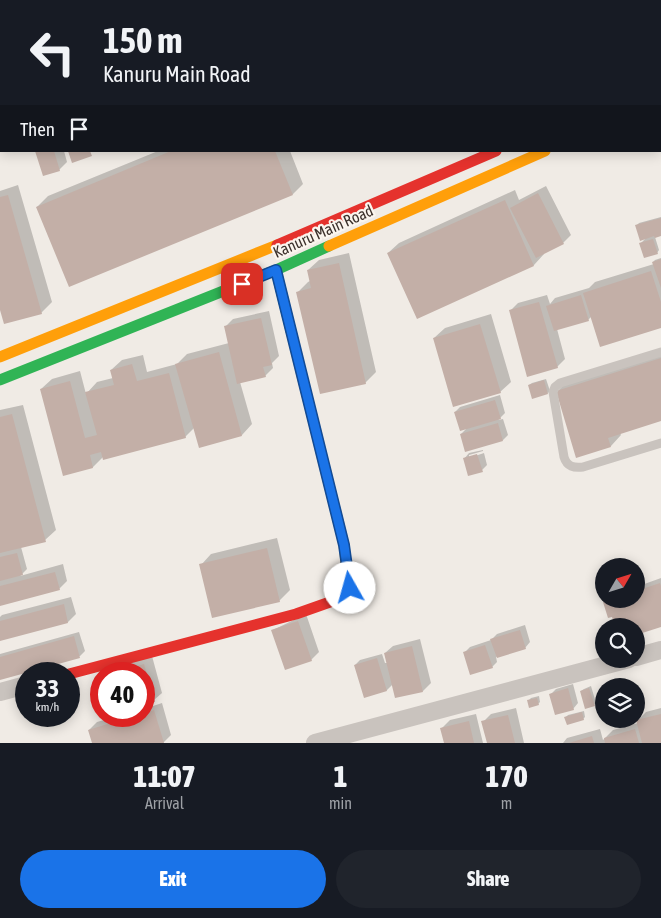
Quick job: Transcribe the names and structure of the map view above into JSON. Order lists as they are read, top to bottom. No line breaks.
{"streets":{"main road":["Kanuru Main Road"]},"north":"top right","page":{"turn":["150 m","Kanuru Main Road"],"then":"Then","speed":"33 km/h","limit":"40","eta":["11:07","Arrival","1","min","170","m"],"buttons":["Exit","Share"]}}
